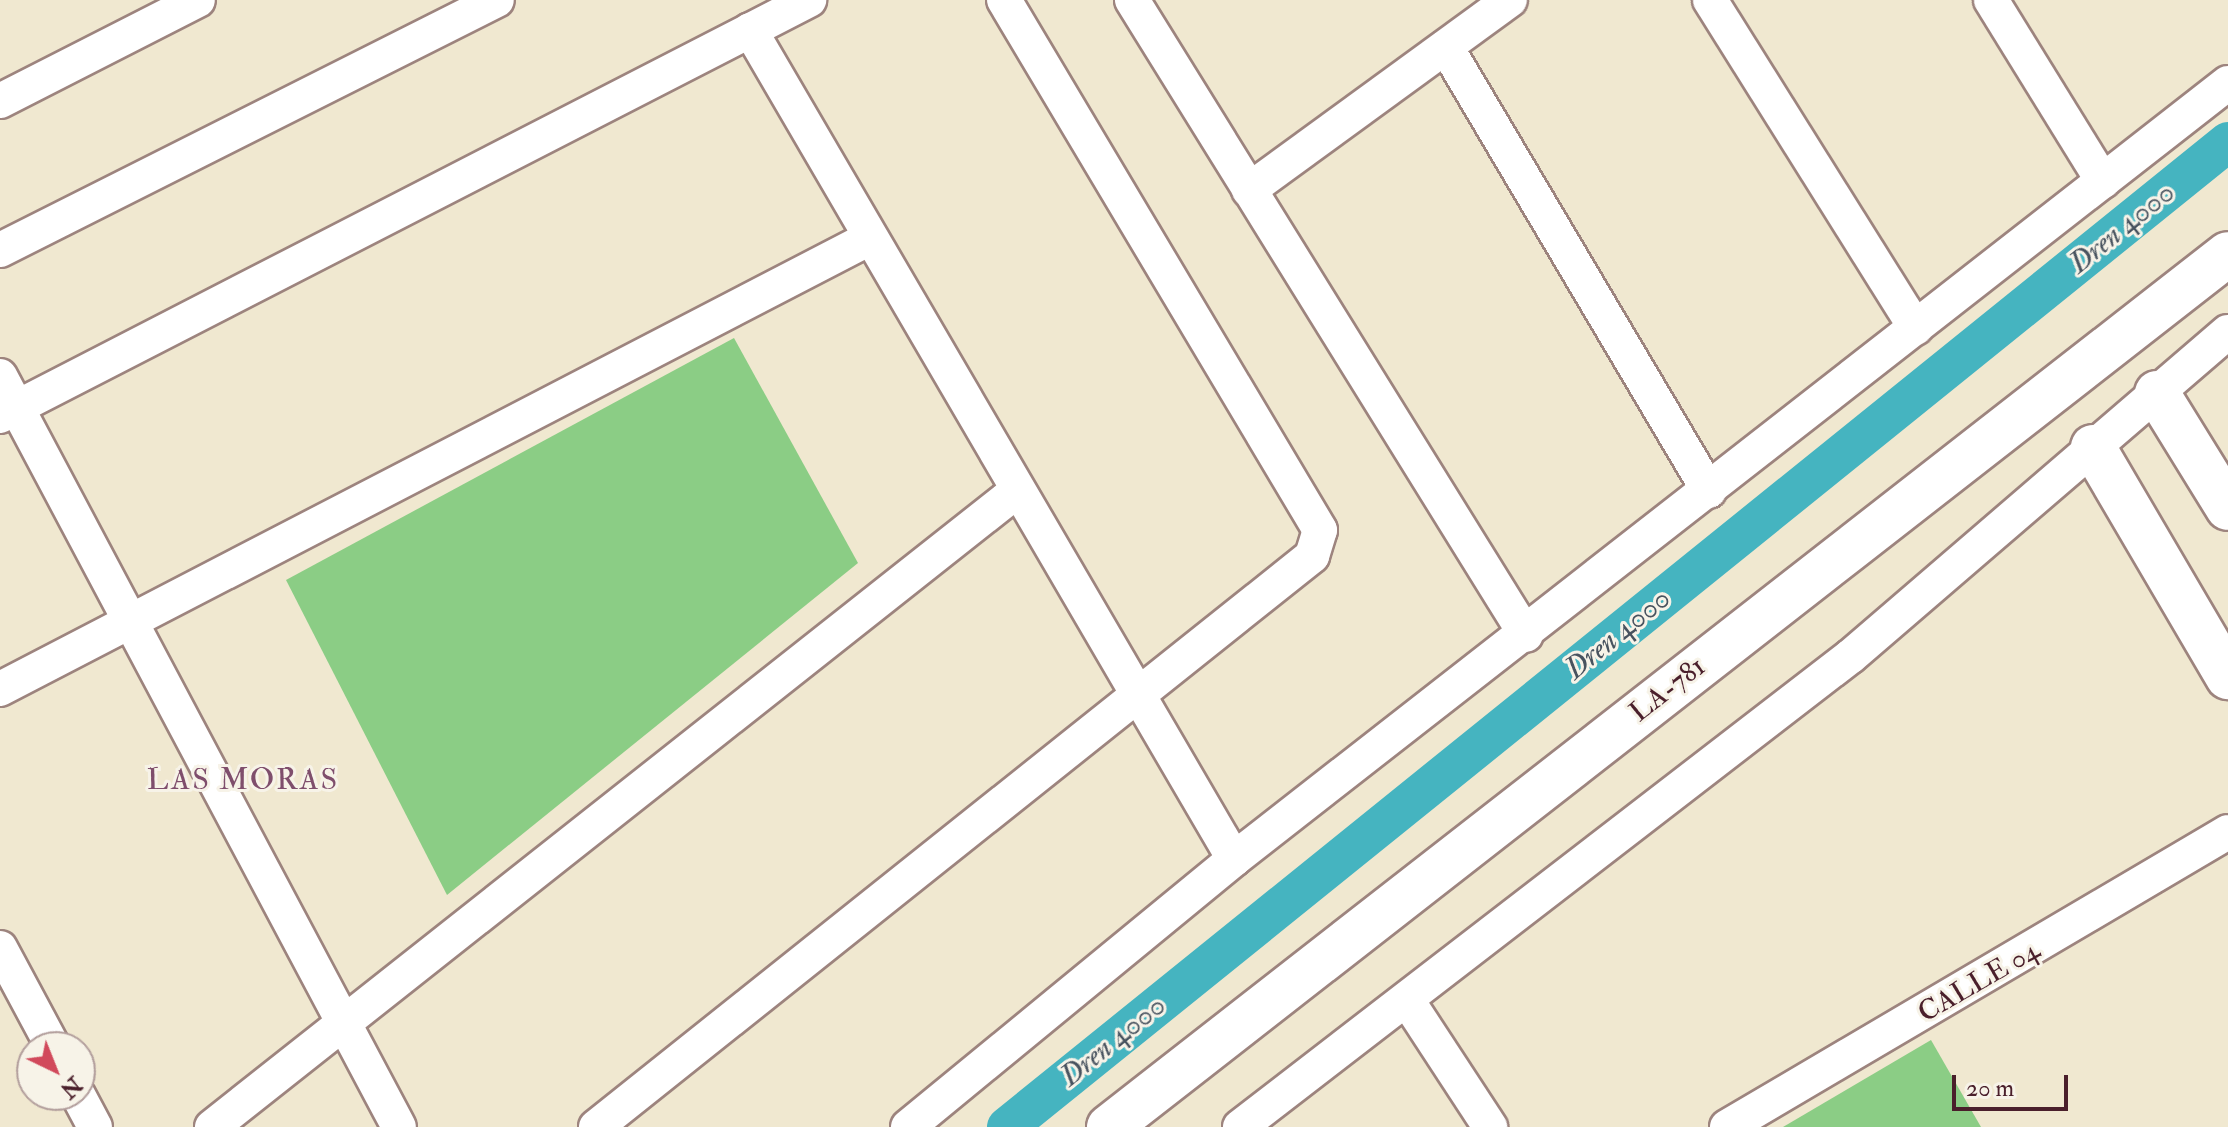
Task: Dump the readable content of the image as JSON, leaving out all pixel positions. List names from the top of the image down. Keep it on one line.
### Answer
{"streets":{"street":["LA-781","CALLE 04"]},"districts":["LAS MORAS"],"water":["Dren 4000"],"scale_bar":"20 m","north":"bottom right"}
